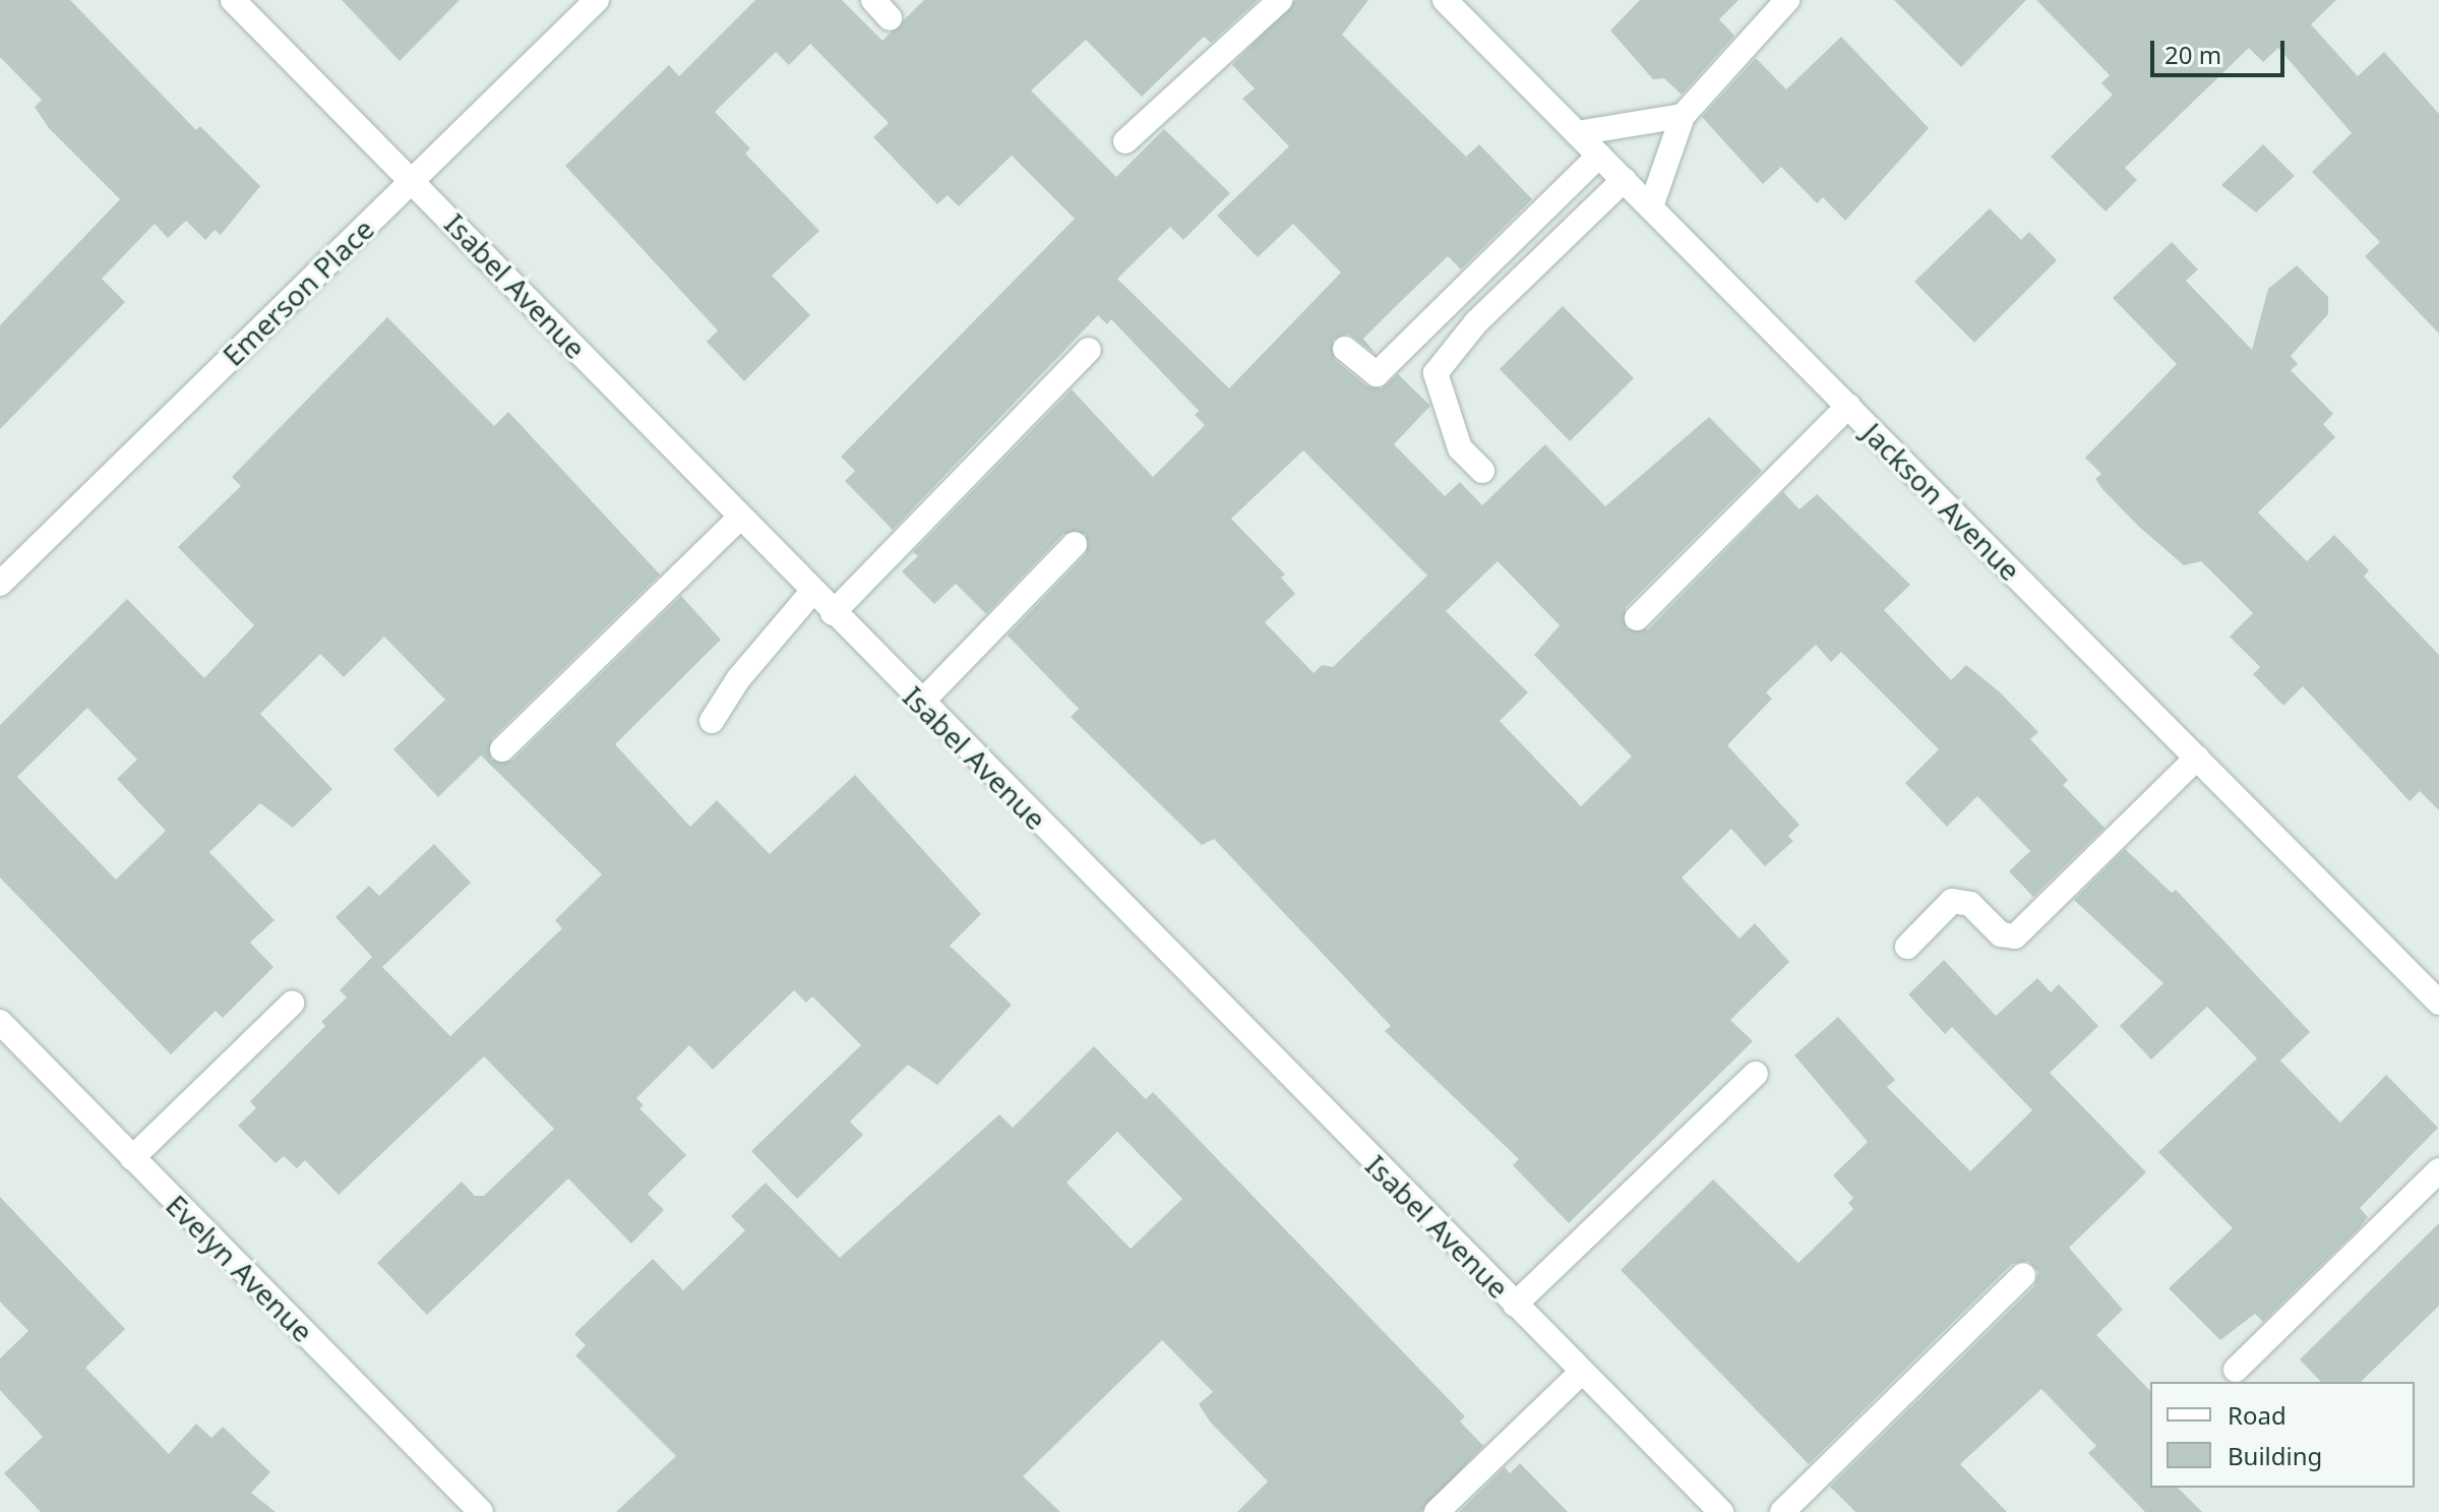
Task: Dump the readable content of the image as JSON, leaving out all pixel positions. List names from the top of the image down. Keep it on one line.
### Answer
{"streets":{"street":["Isabel Avenue","Emerson Place","Jackson Avenue","Evelyn Avenue"]},"crossings":[["Isabel Avenue","Emerson Place"]],"legend":["Road","Building"],"scale_bar":"20 m"}
